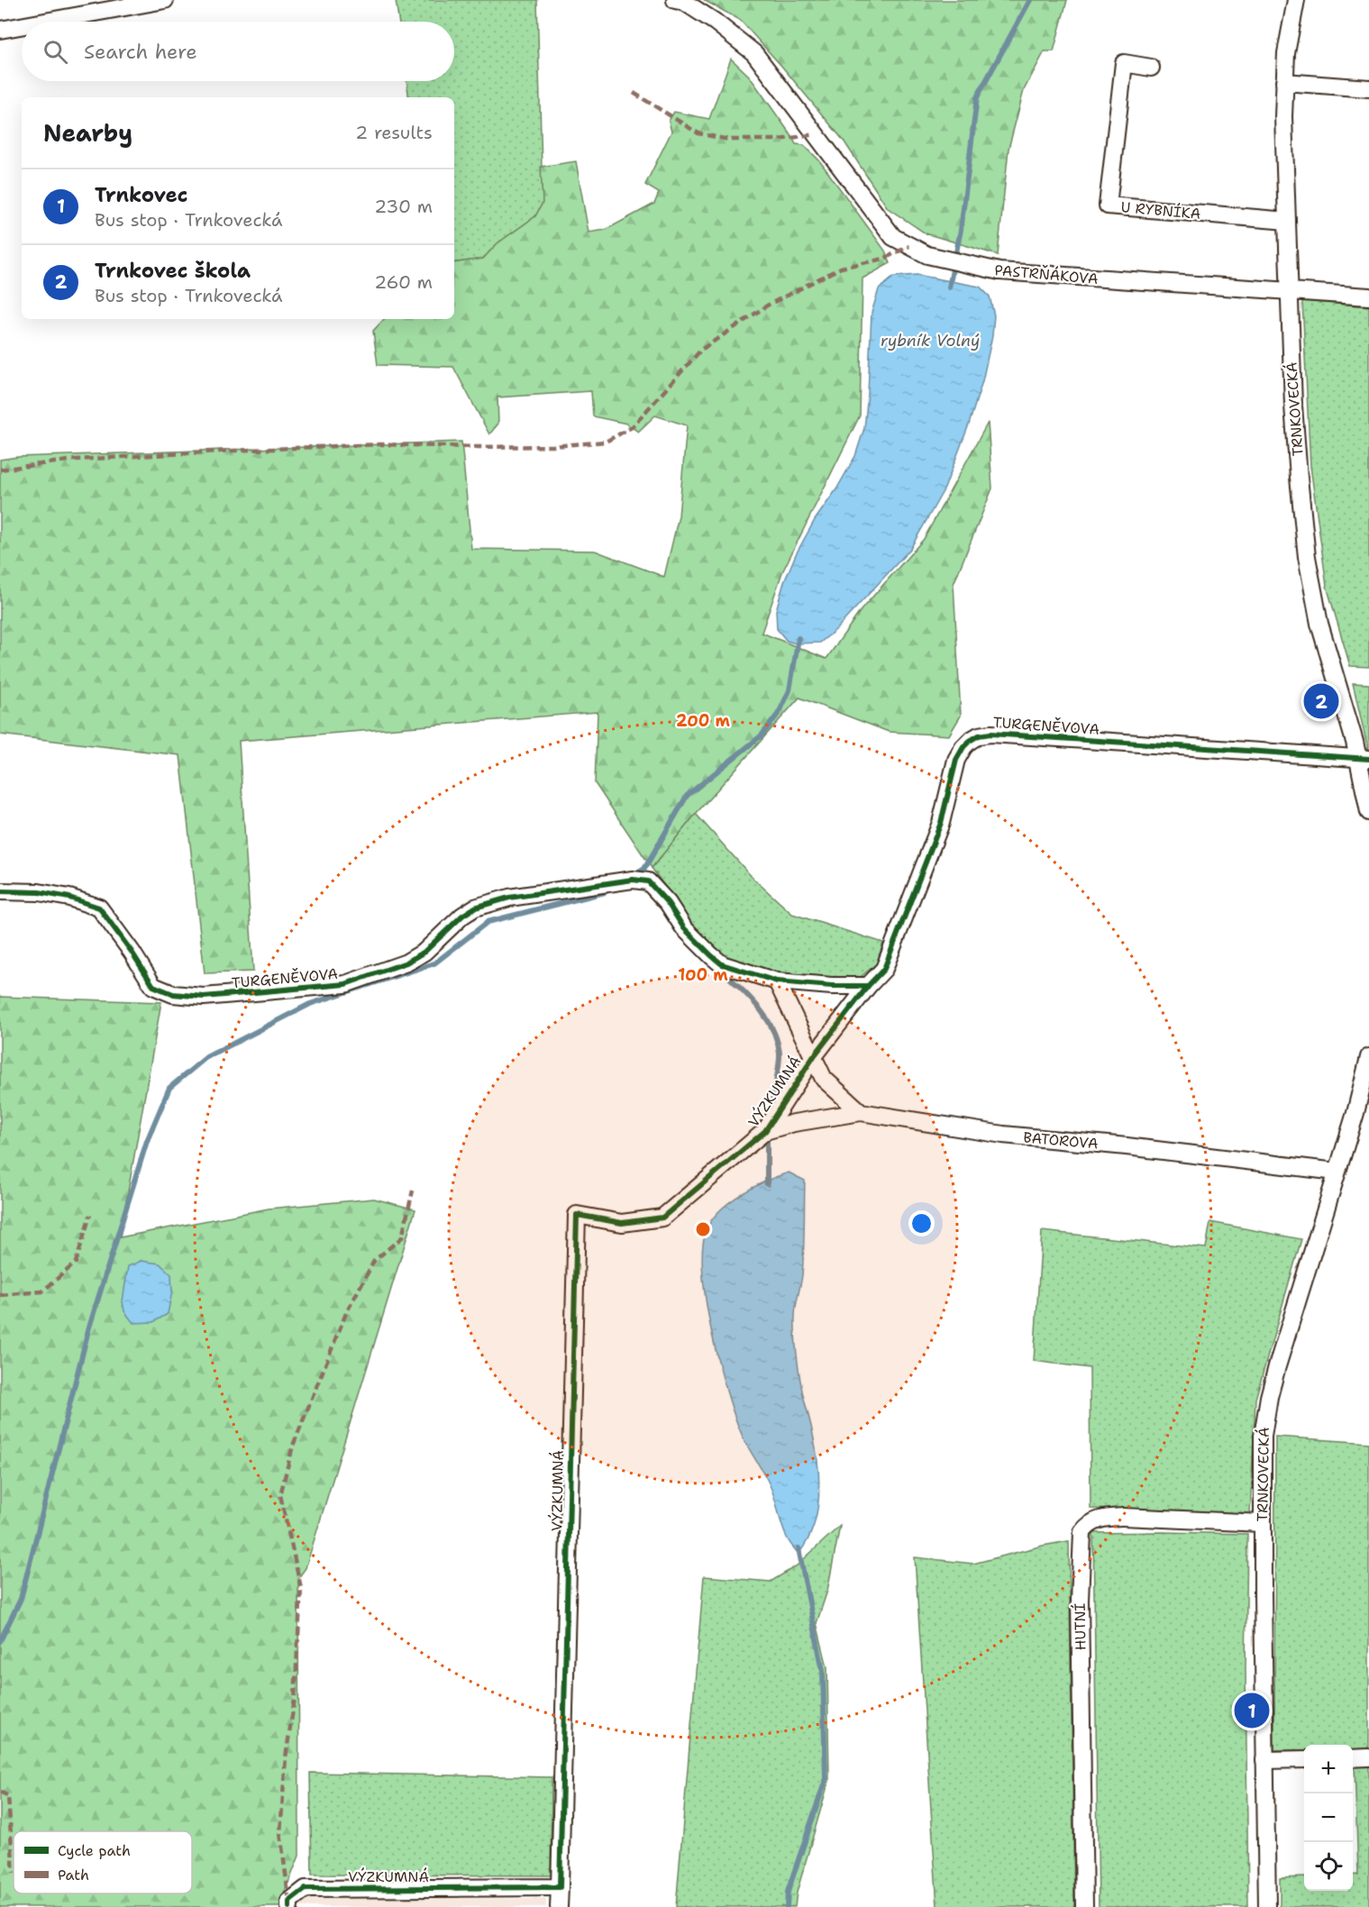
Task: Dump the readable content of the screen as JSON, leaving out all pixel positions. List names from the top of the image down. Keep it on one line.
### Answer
{"streets":{"street":["U RYBNÍKA","PASTRŇÁKOVA","TRNKOVECKÁ","TURGENĚVOVA","VÝZKUMNÁ","BATOROVA","HUTNÍ"]},"crossings":[["U RYBNÍKA","TRNKOVECKÁ"],["PASTRŇÁKOVA","TRNKOVECKÁ"],["TRNKOVECKÁ","TURGENĚVOVA"],["TRNKOVECKÁ","BATOROVA"],["TRNKOVECKÁ","HUTNÍ"],["TURGENĚVOVA","VÝZKUMNÁ"],["VÝZKUMNÁ","BATOROVA"]],"water":["rybník Volný"],"legend":["Cycle path","Path"],"page":{"search":"Search here","heading":["Nearby","2 results"],"list":[{"mark":"1","name":"Trnkovec","note":"Bus stop · Trnkovecká","value":"230 m"},{"mark":"2","name":"Trnkovec škola","note":"Bus stop · Trnkovecká","value":"260 m"}],"pins":["2","1"],"map_buttons":["+","−"]},"rings":["200 m","100 m"]}
